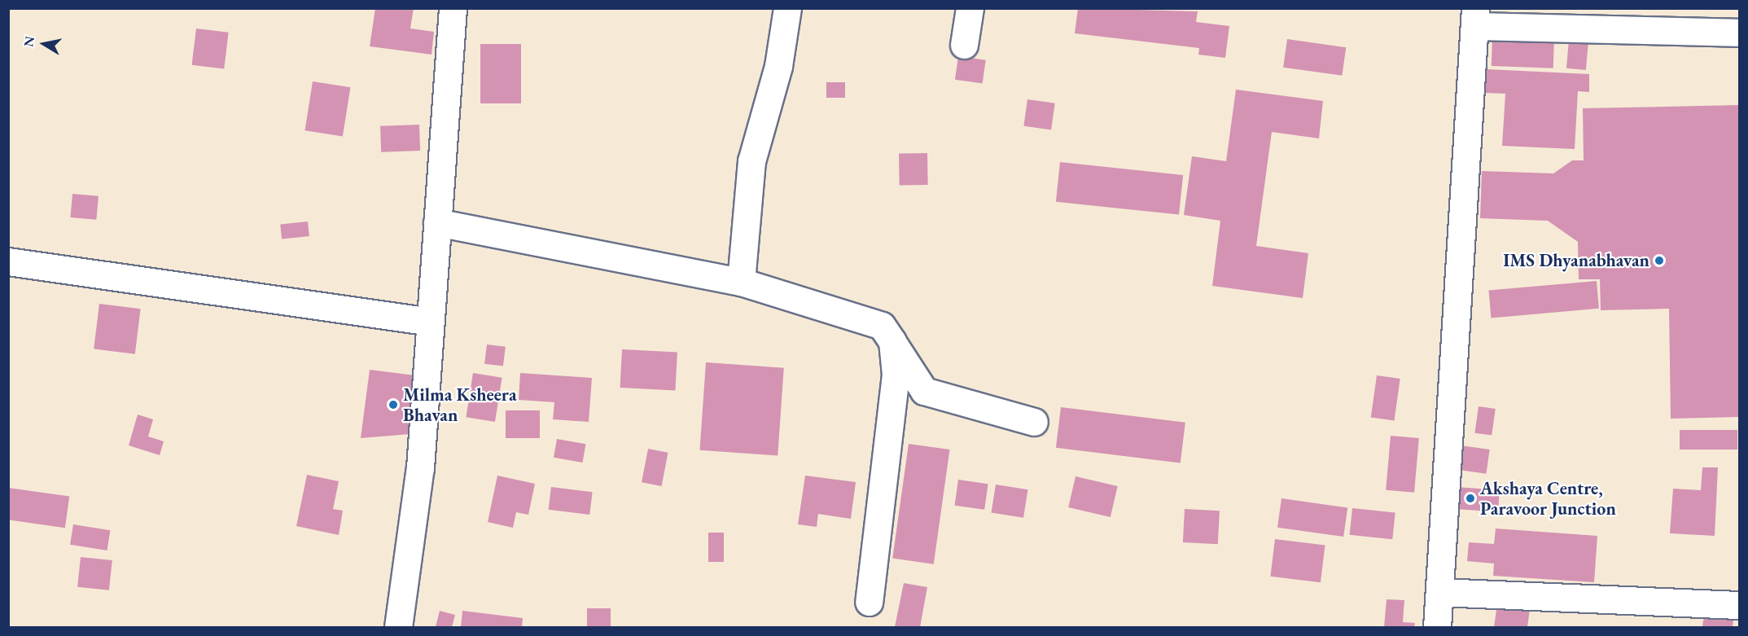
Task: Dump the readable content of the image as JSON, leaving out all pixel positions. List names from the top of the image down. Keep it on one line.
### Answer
{"places":["IMS Dhyanabhavan","Milma Ksheera Bhavan","Akshaya Centre, Paravoor Junction"],"north":"left"}
